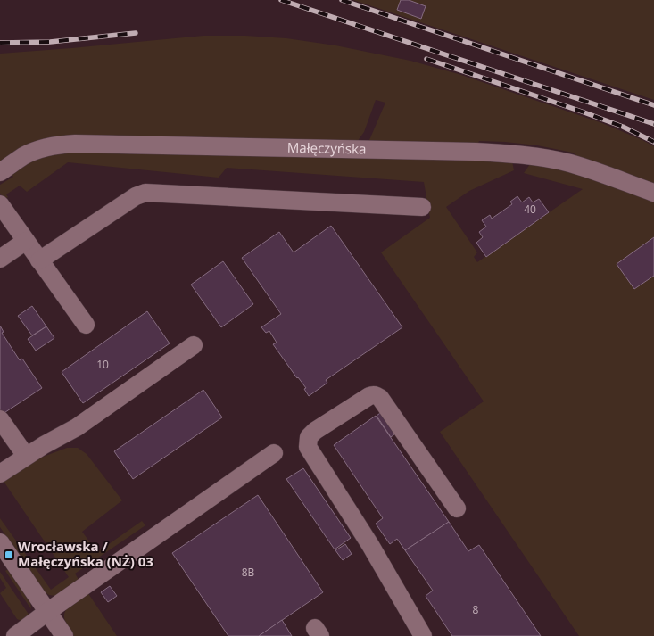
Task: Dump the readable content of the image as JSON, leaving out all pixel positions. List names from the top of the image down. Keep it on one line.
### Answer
{"streets":{"street":["Małęczyńska"]},"places":{"transit":["Wrocławska / Małęczyńska (NŻ) 03"]},"house_numbers":["40","10","8B","8"]}
